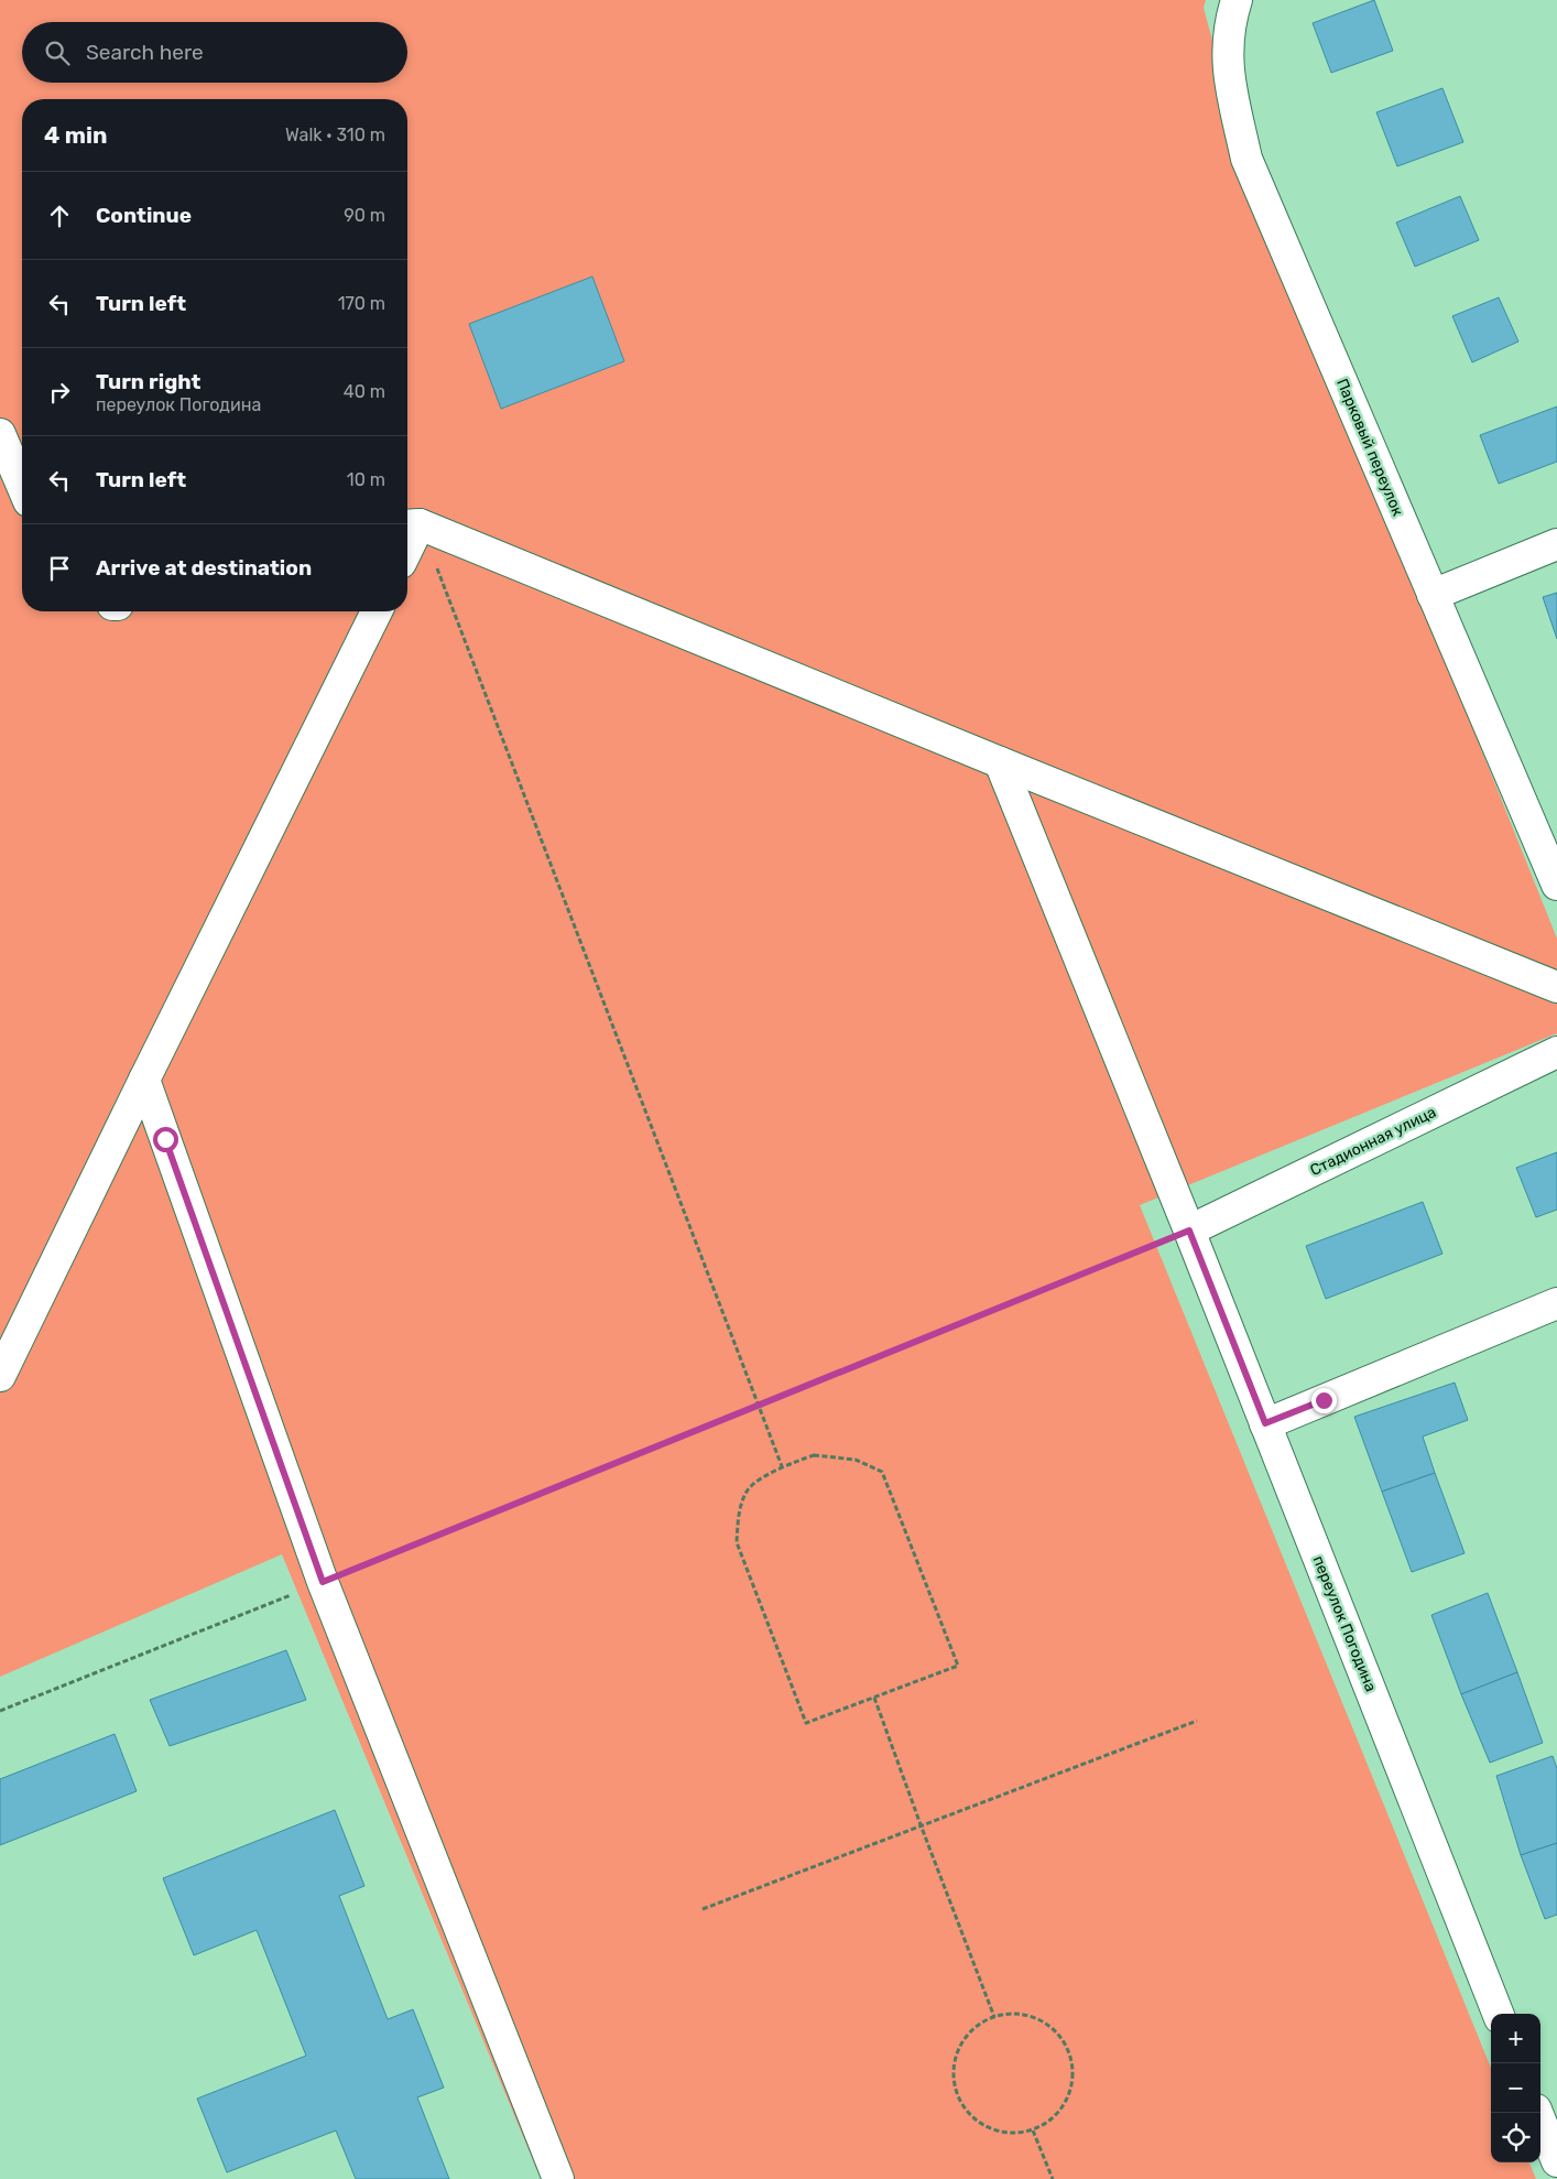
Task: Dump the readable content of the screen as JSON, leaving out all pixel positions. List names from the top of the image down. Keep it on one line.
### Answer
{"streets":{"street":["Парковый переулок","Стадионная улица","переулок Погодина"]},"crossings":[["Стадионная улица","переулок Погодина"]],"page":{"search":"Search here","heading":["4 min","Walk · 310 m"],"list":[["Continue","90 m"],["Turn left","170 m"],["Turn right","переулок Погодина","40 m"],["Turn left","10 m"],"Arrive at destination"],"map_buttons":["+","−"]}}
